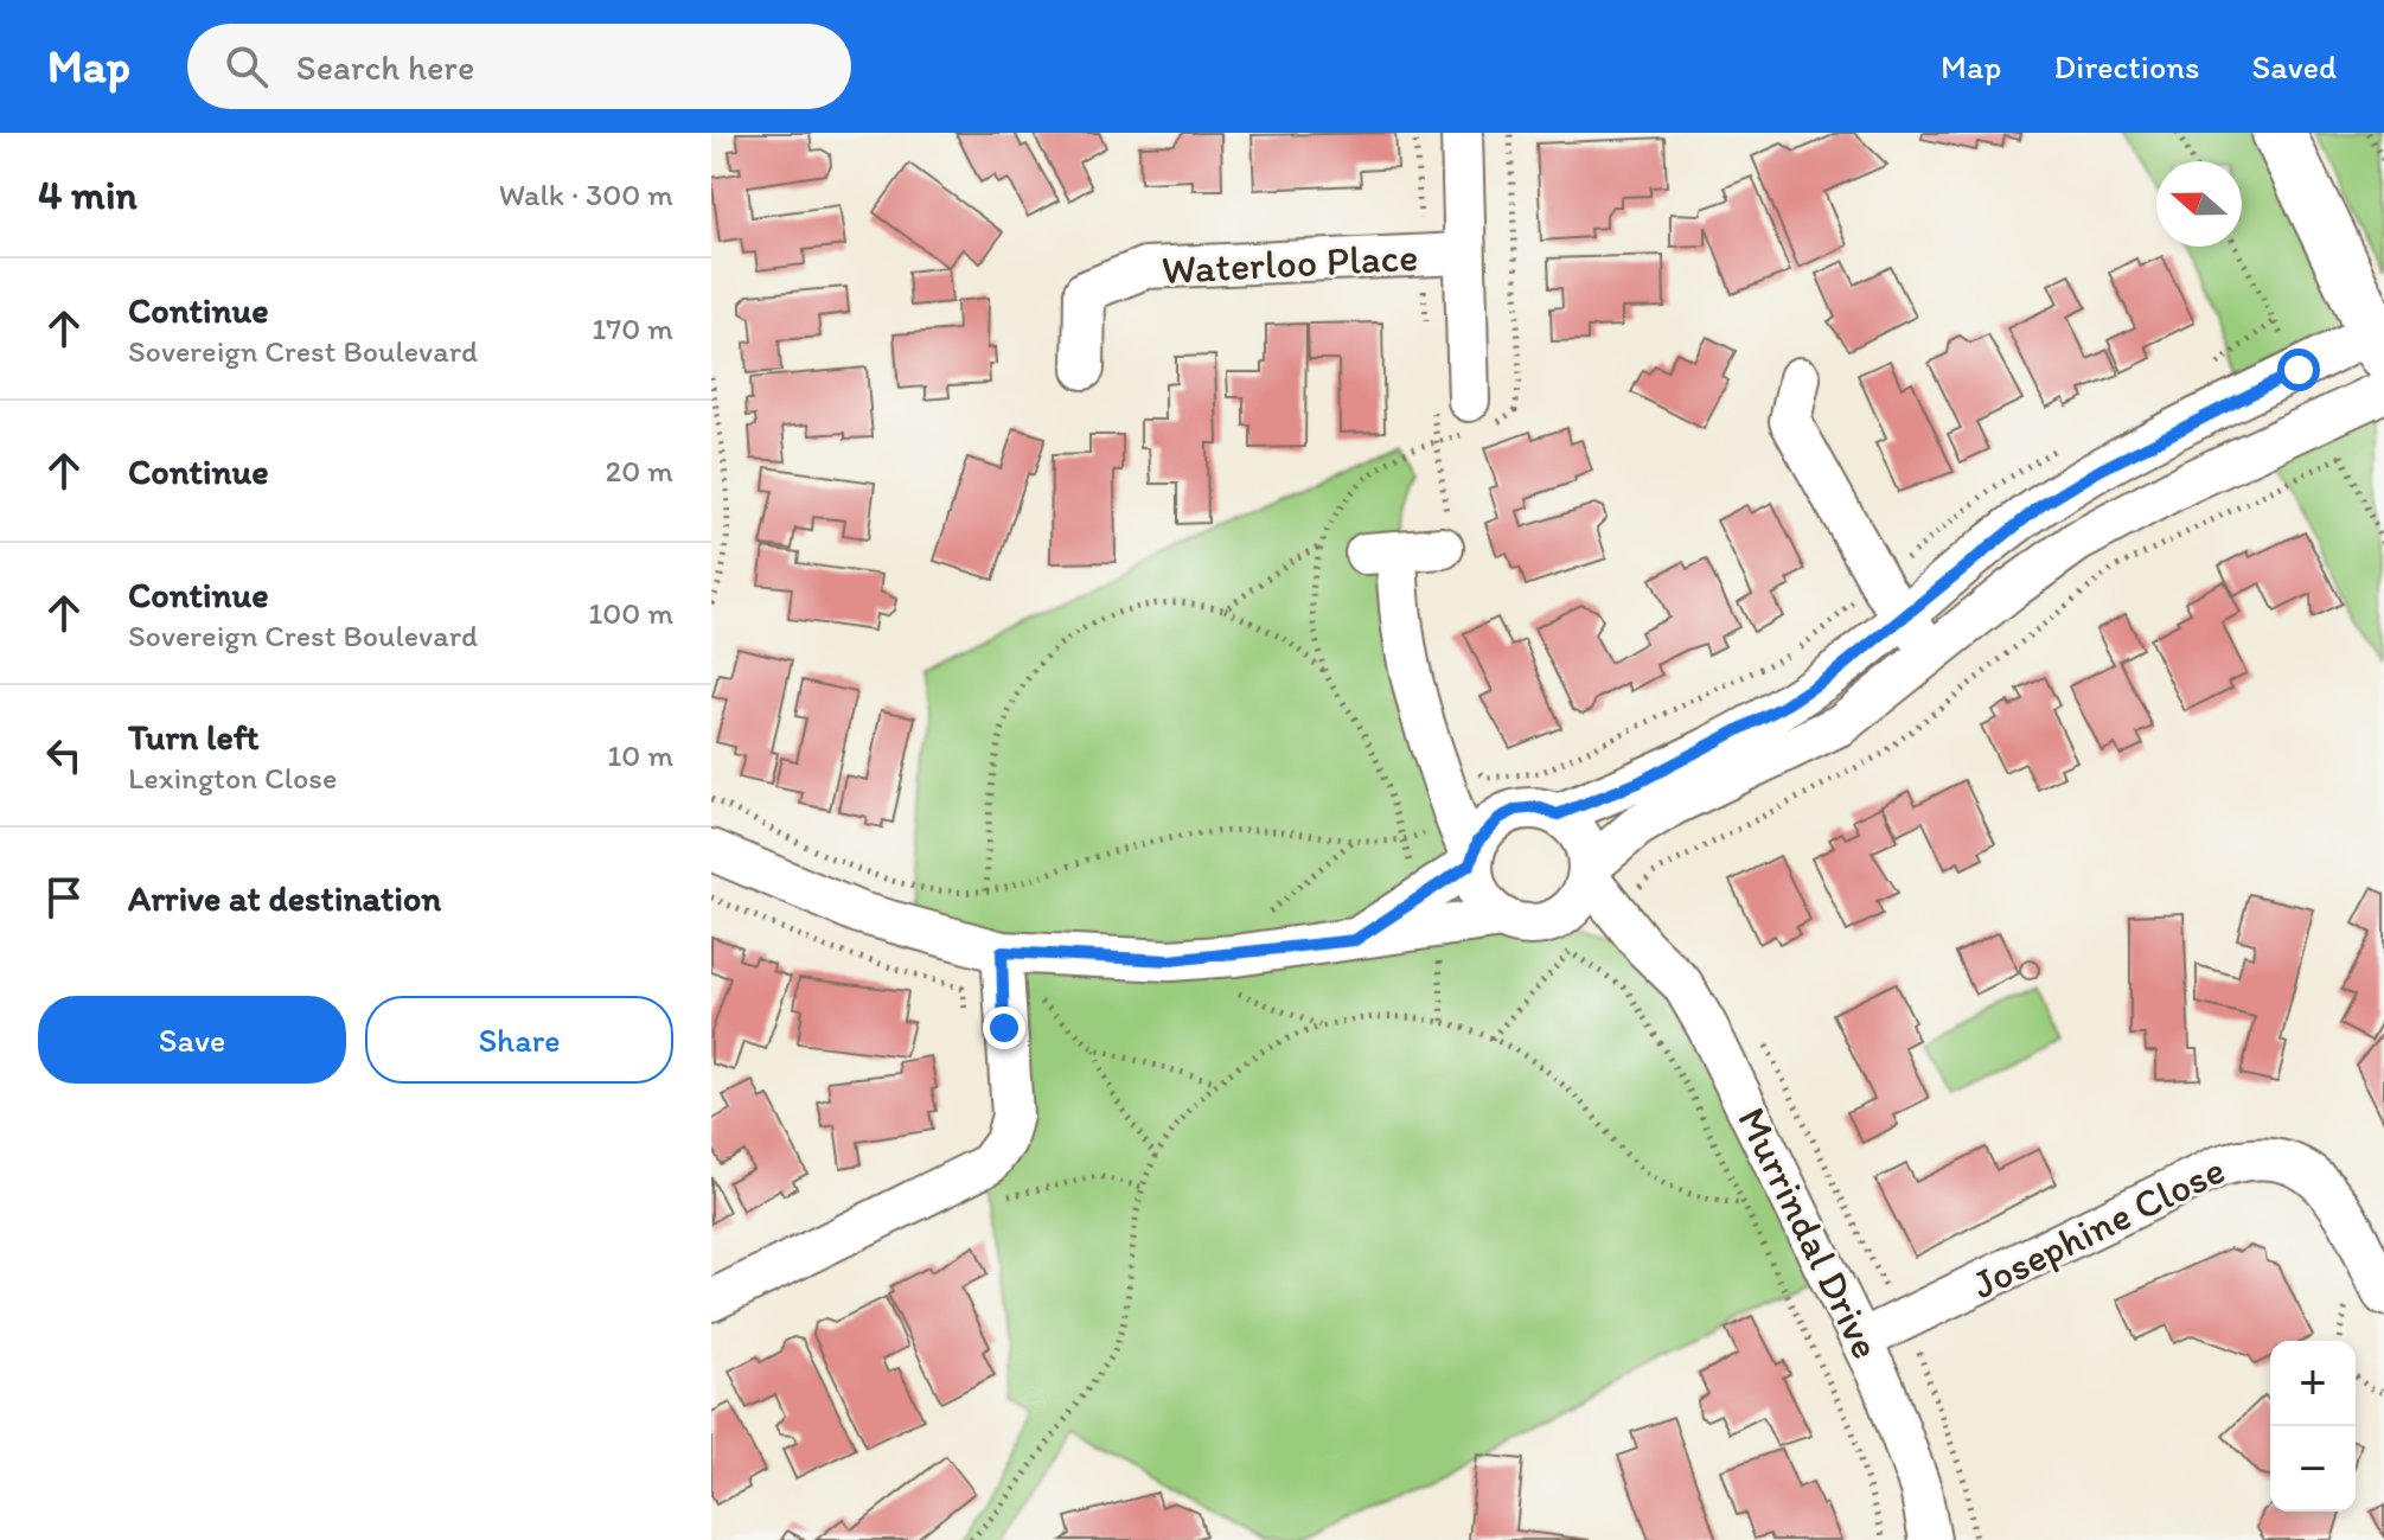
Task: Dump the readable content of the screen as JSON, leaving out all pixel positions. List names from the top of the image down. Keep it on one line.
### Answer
{"streets":{"street":["Waterloo Place","Josephine Close","Murrindal Drive"]},"crossings":[["Josephine Close","Murrindal Drive"]],"north":"left","page":{"header":"Map","search":"Search here","nav":["Map","Directions","Saved"],"heading":["4 min","Walk · 300 m"],"list":[["Continue","Sovereign Crest Boulevard","170 m"],["Continue","20 m"],["Continue","Sovereign Crest Boulevard","100 m"],["Turn left","Lexington Close","10 m"],"Arrive at destination"],"buttons":["Save","Share"],"map_buttons":["+","−"]}}
